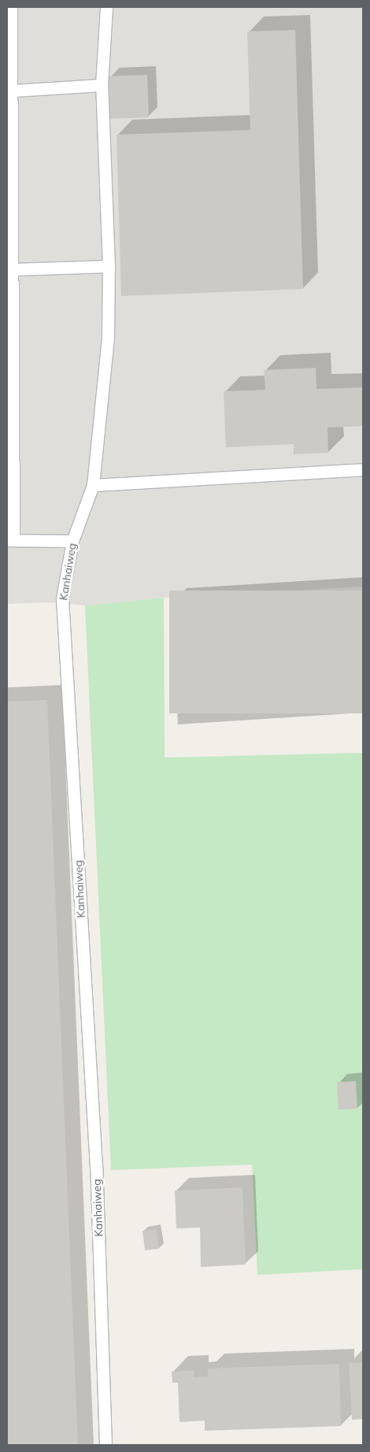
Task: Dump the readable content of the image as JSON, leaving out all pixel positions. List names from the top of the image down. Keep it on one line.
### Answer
{"streets":{"lane":["Kanhaiweg"]}}
